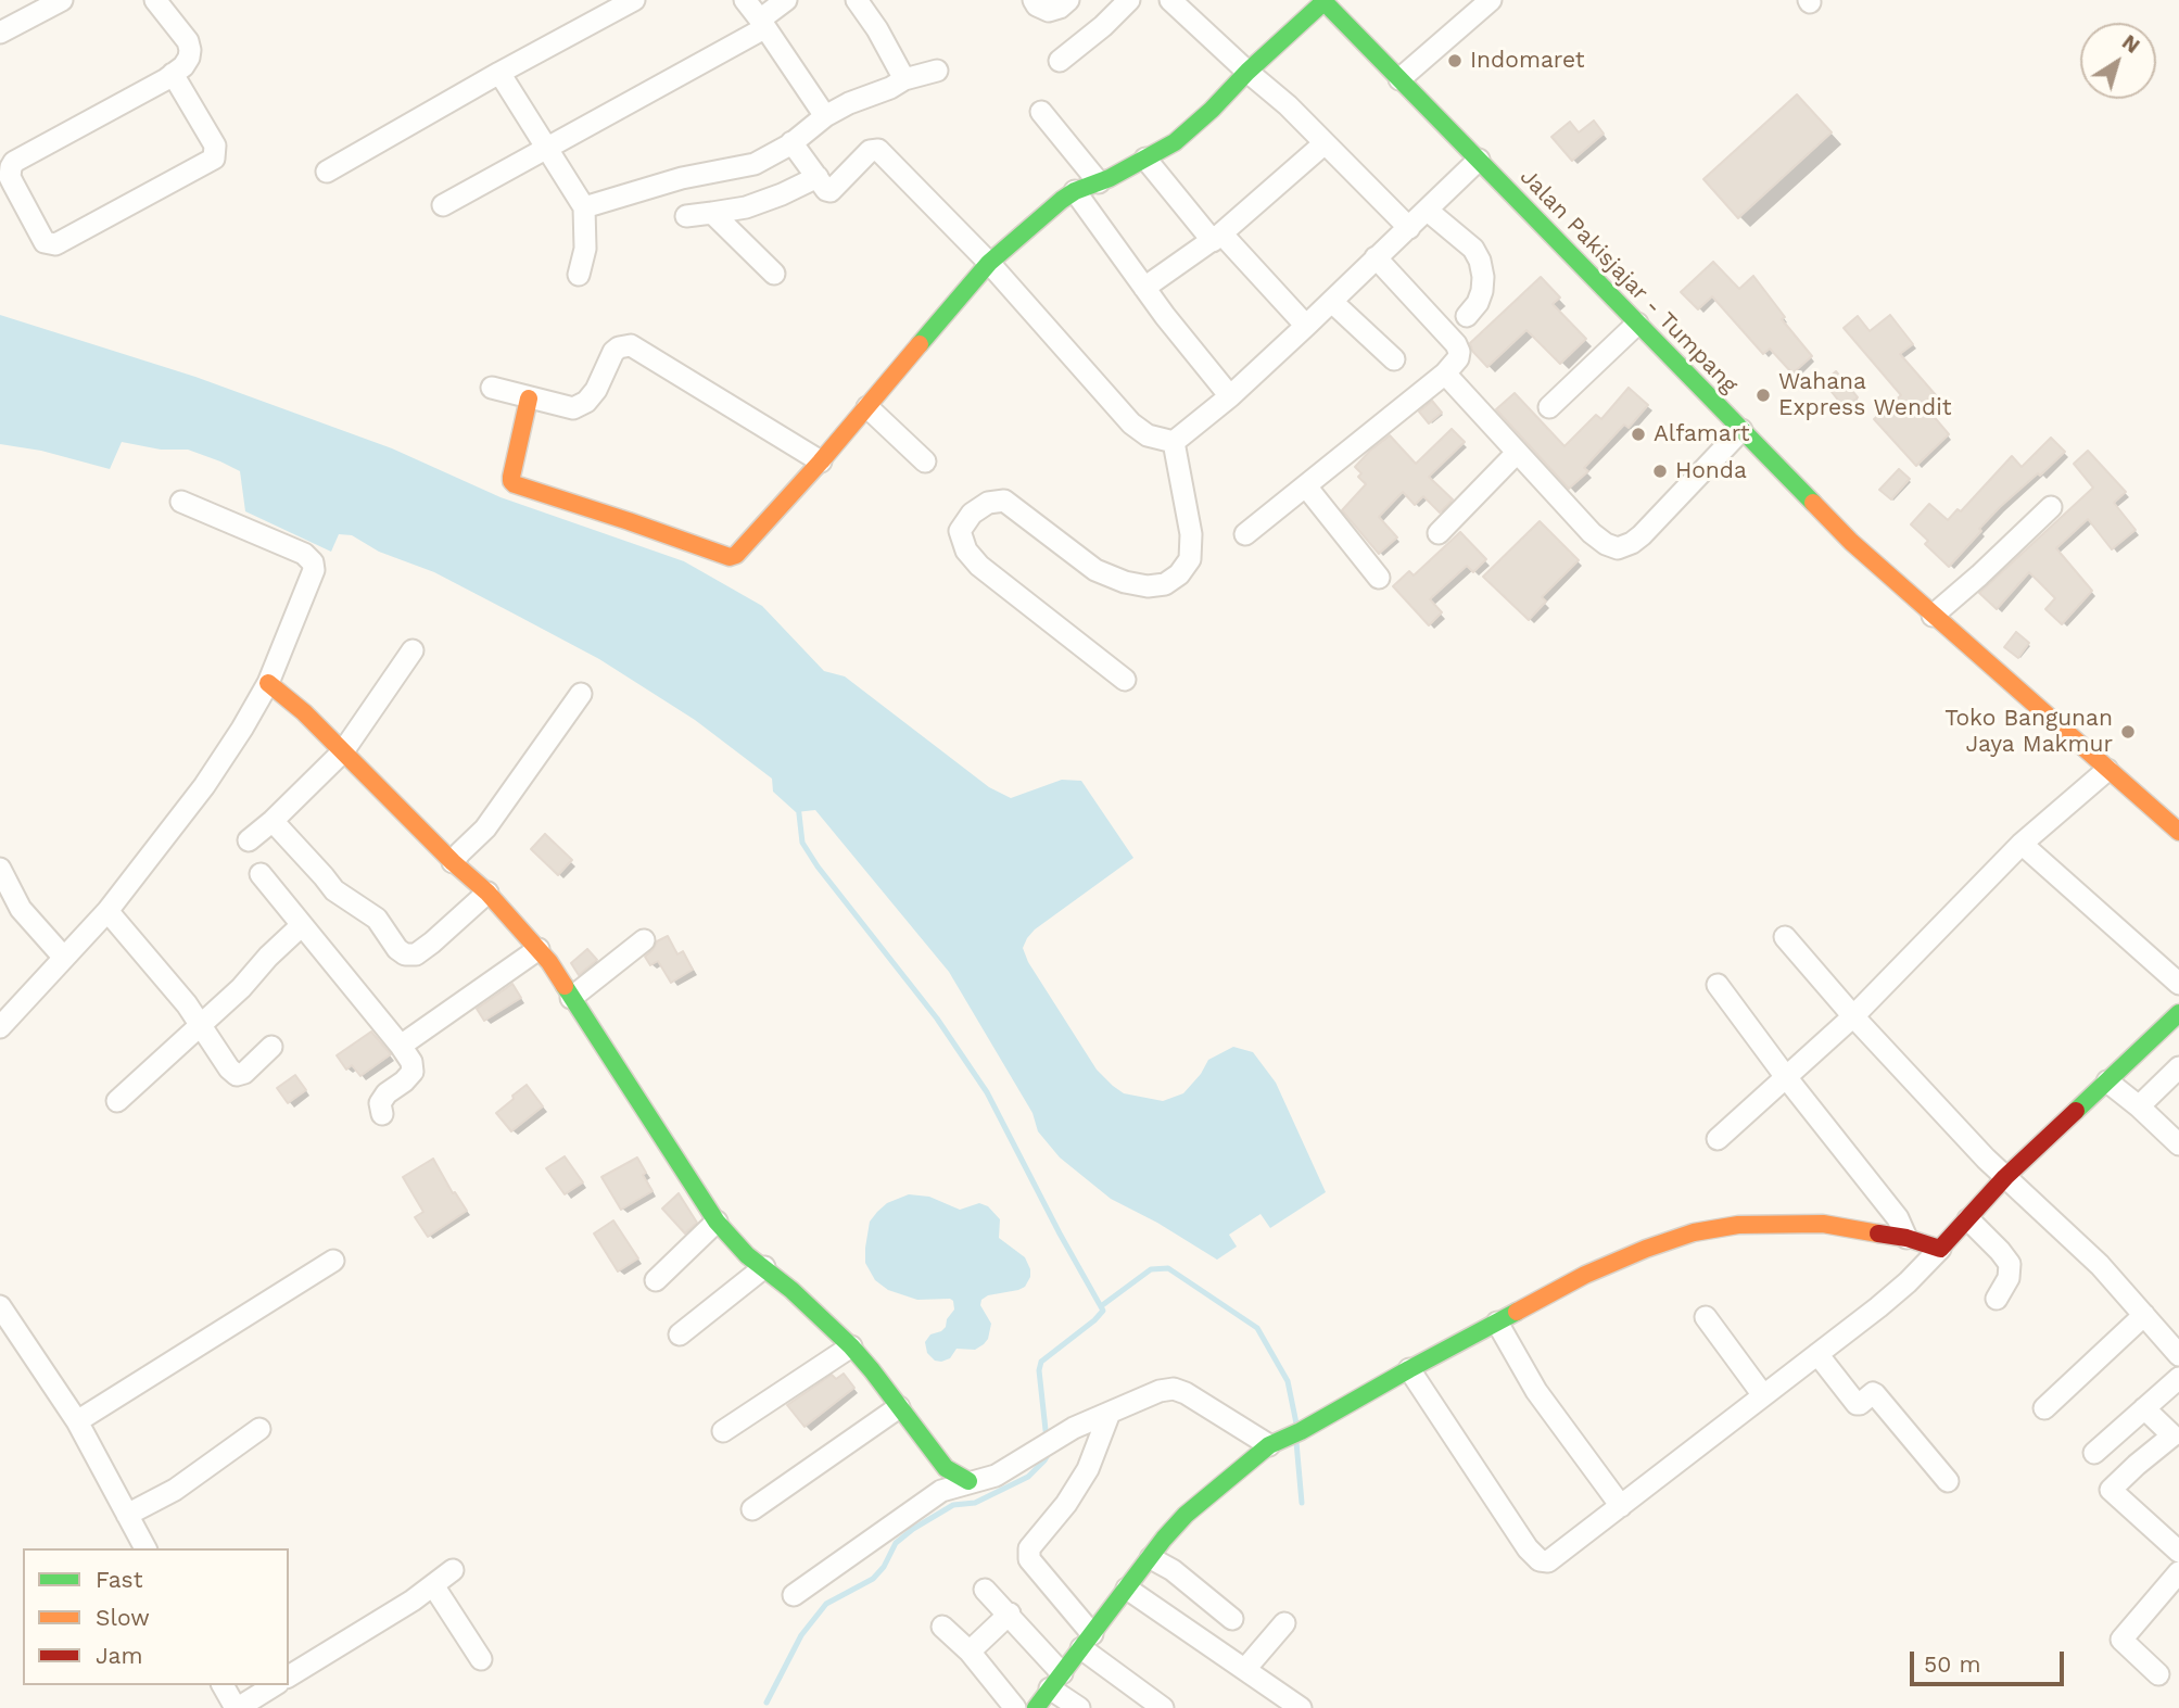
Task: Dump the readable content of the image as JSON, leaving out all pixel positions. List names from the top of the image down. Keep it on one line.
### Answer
{"streets":{"street":["Jalan Pakisjajar - Tumpang"]},"places":["Indomaret","Wahana Express Wendit","Alfamart","Honda","Toko Bangunan Jaya Makmur"],"legend":["Fast","Slow","Jam"],"scale_bar":"50 m","north":"top right"}
